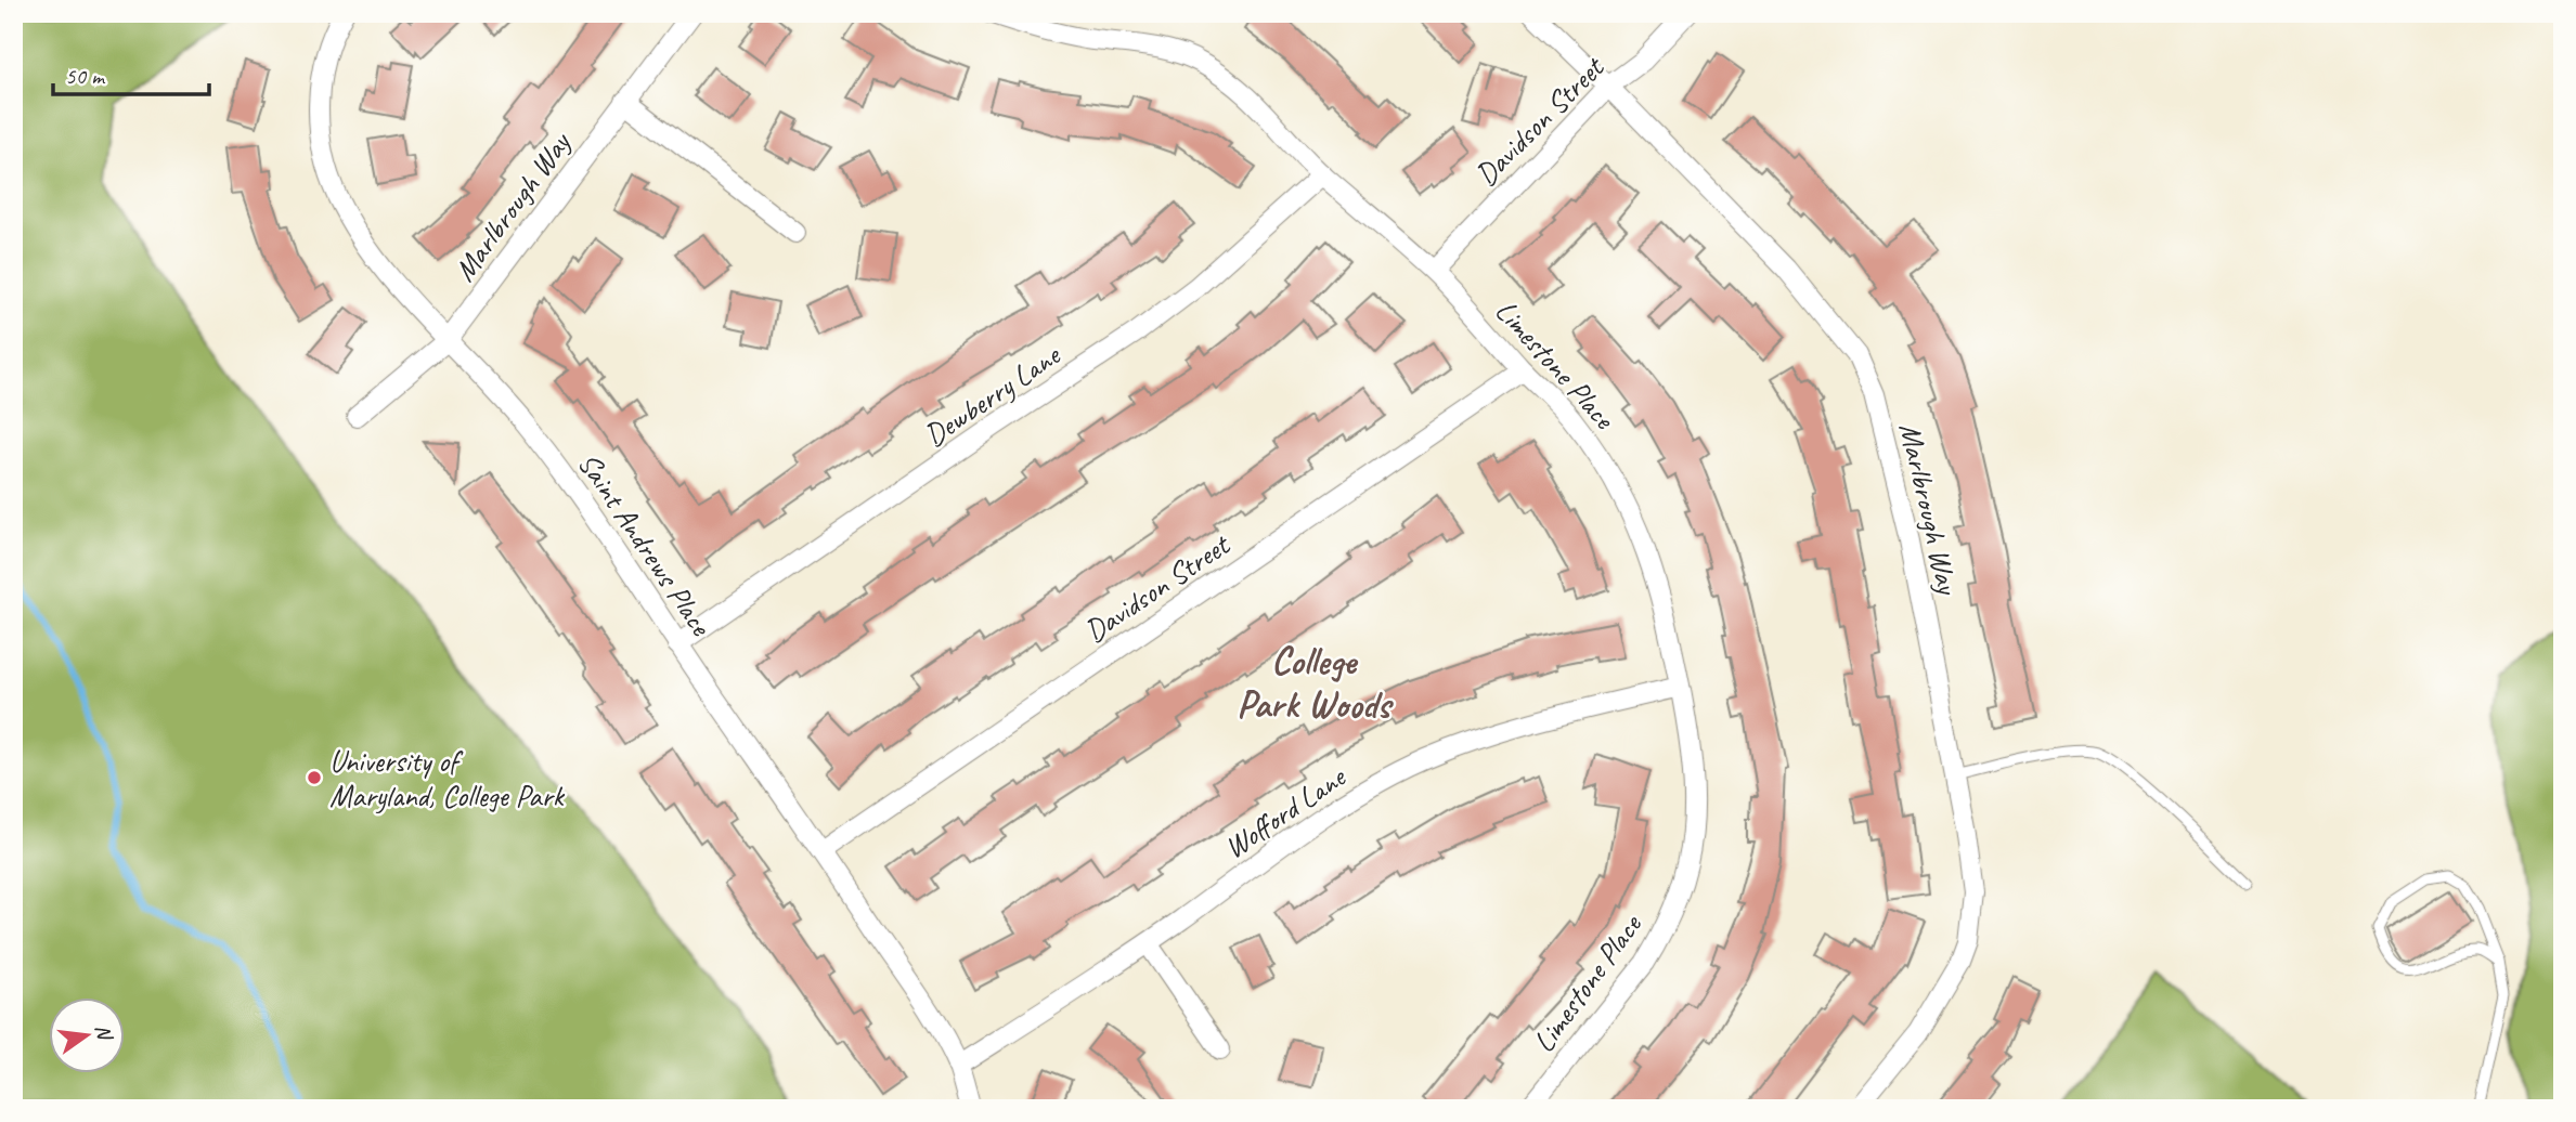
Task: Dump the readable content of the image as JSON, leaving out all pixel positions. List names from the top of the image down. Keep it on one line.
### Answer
{"streets":{"street":["Davidson Street","Marlbrough Way","Limestone Place","Dewberry Lane","Saint Andrews Place","Wofford Lane"]},"crossings":[["Davidson Street","Marlbrough Way"],["Davidson Street","Limestone Place"],["Davidson Street","Saint Andrews Place"],["Marlbrough Way","Saint Andrews Place"],["Limestone Place","Dewberry Lane"],["Limestone Place","Wofford Lane"],["Dewberry Lane","Saint Andrews Place"],["Saint Andrews Place","Wofford Lane"]],"districts":["College Park Woods"],"places":["University of Maryland, College Park"],"scale_bar":"50 m","north":"right"}
